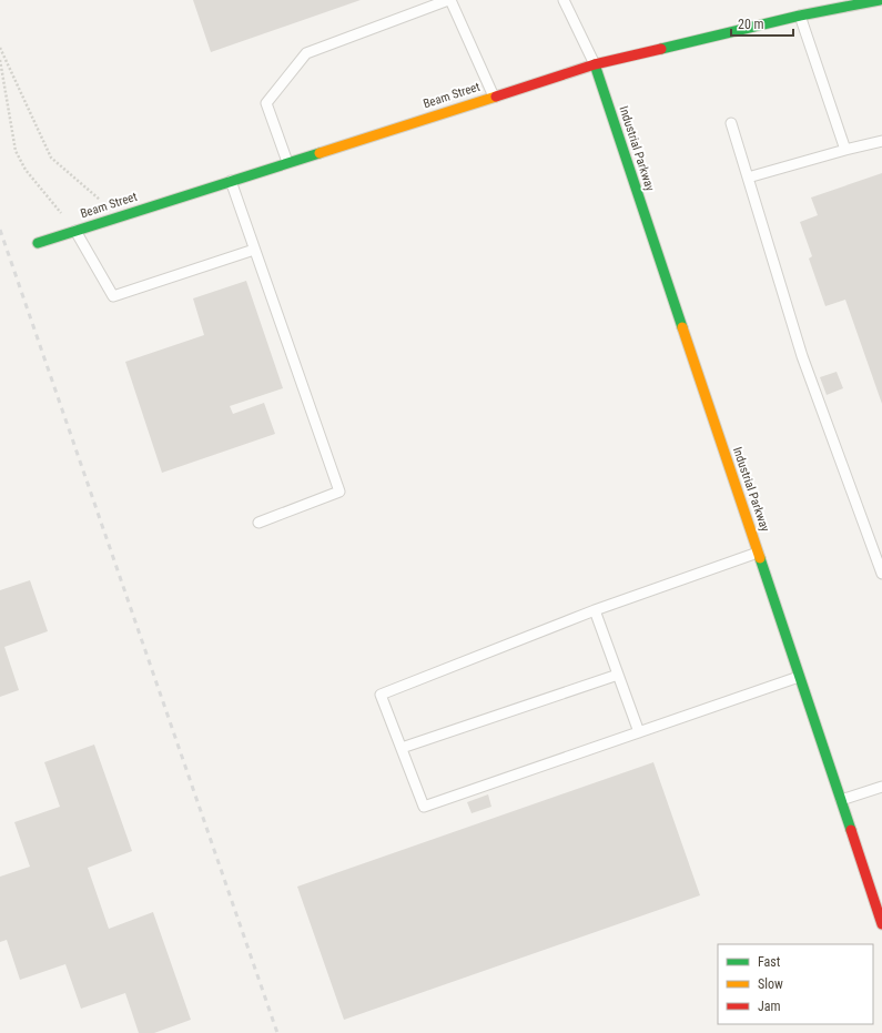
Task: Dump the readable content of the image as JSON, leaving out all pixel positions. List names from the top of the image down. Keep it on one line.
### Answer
{"streets":{"street":["Beam Street","Industrial Parkway"]},"crossings":[["Beam Street","Industrial Parkway"]],"legend":["Fast","Slow","Jam"],"scale_bar":"20 m"}
